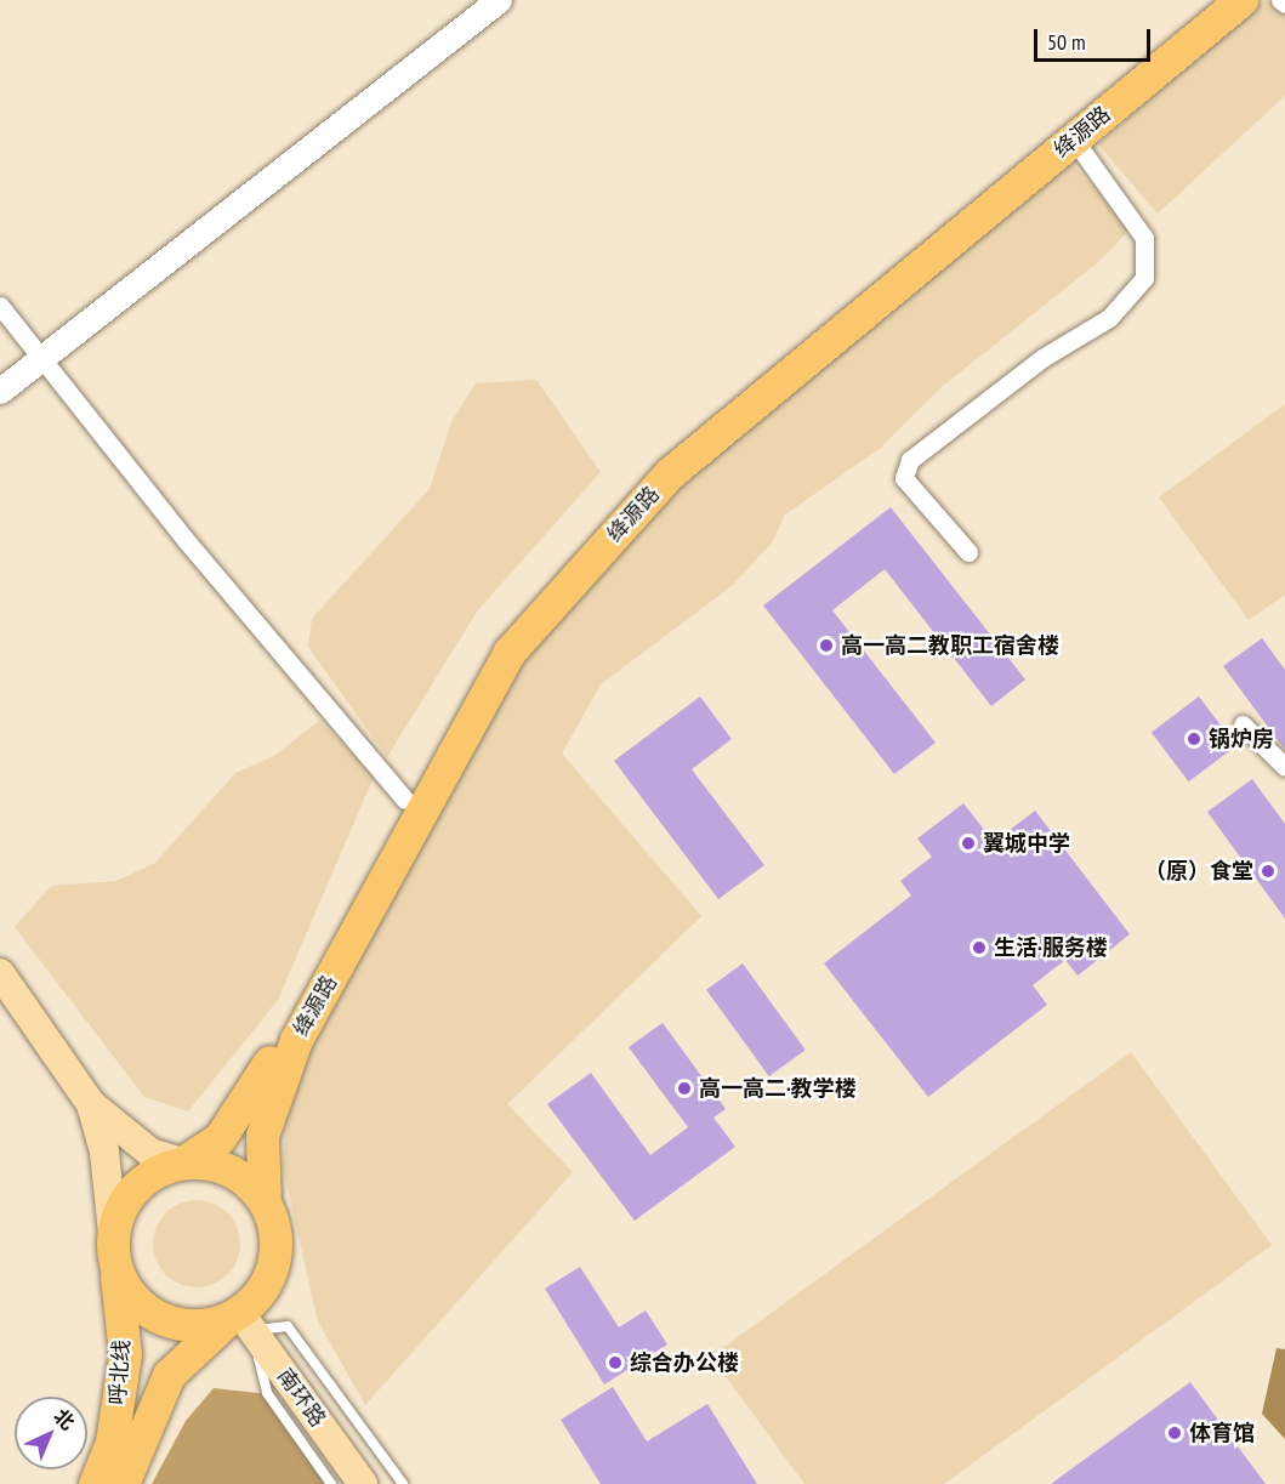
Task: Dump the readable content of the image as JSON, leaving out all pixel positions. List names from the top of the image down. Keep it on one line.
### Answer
{"streets":{"highway":["绛源路","呼北线"],"main road":["南环路"]},"crossings":[["绛源路","呼北线"],["绛源路","南环路"],["呼北线","南环路"]],"places":["高一高二教职工宿舍楼","锅炉房","翼城中学","（原）食堂","生活·服务楼","高一高二·教学楼","综合办公楼","体育馆"],"scale_bar":"50 m","north":"top right"}
